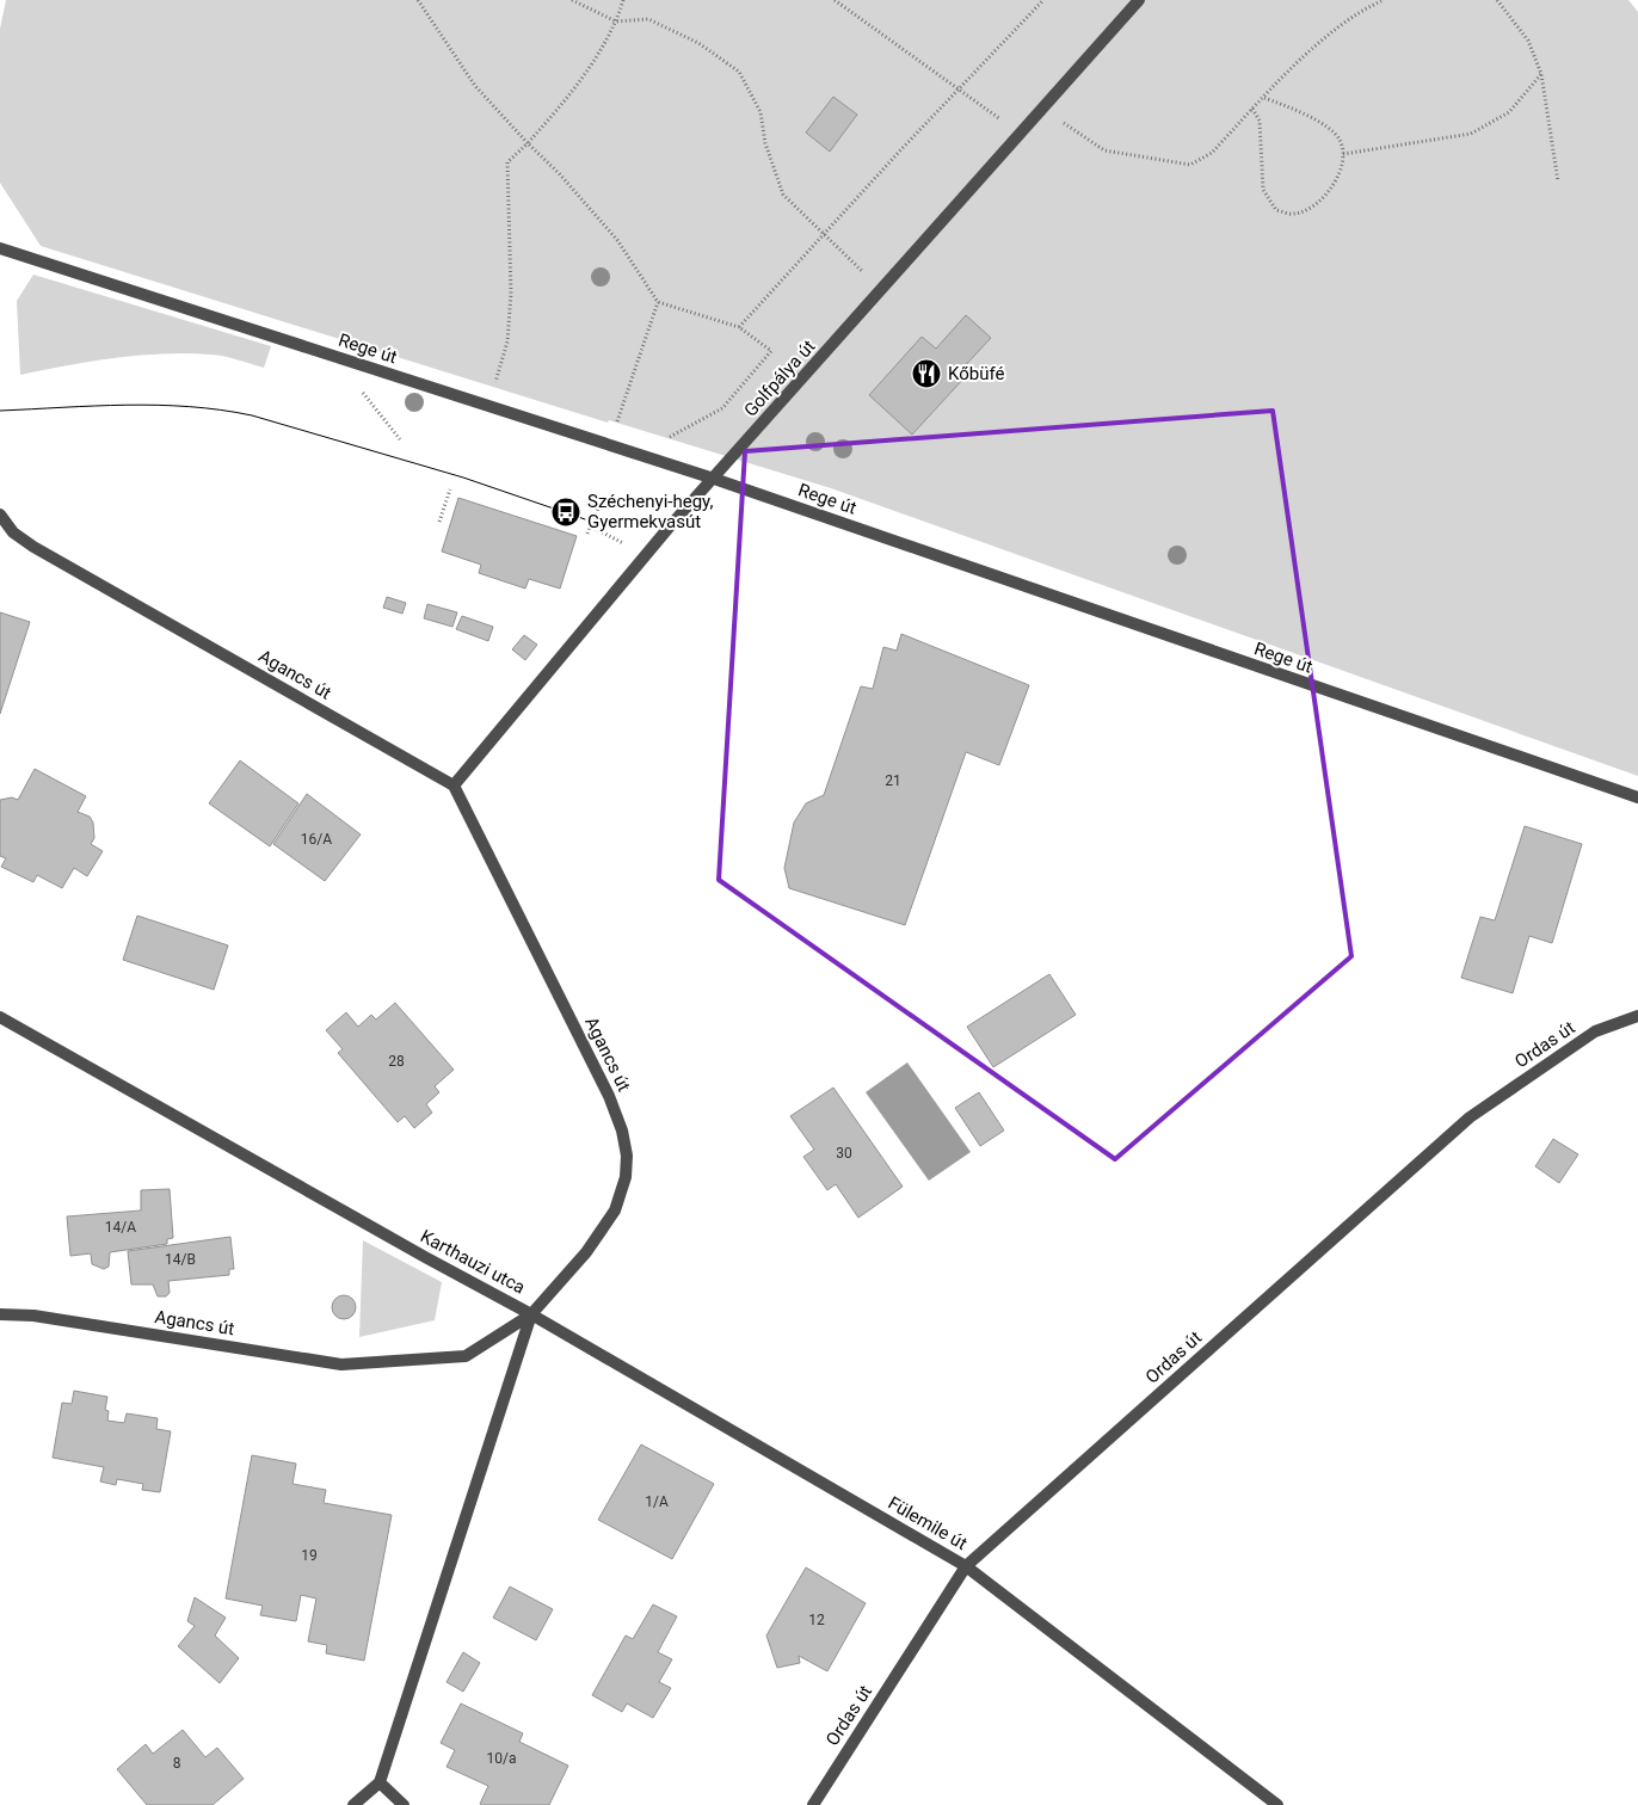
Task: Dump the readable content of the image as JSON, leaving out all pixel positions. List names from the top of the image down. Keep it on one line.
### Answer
{"streets":{"street":["Rege út","Golfpálya út","Agancs út","Ordas út","Karthauzi utca","Fülemile út"]},"crossings":[["Rege út","Golfpálya út"],["Golfpálya út","Agancs út"],["Agancs út","Karthauzi utca"],["Agancs út","Fülemile út"],["Ordas út","Fülemile út"],["Karthauzi utca","Fülemile út"]],"places":{"restaurant":["Kőbüfé"],"bus stop":["Széchenyi-hegy, Gyermekvasút"]},"house_numbers":["21","16/A","28","30","14/A","14/B","1/A","19","12","10/a","8"]}
